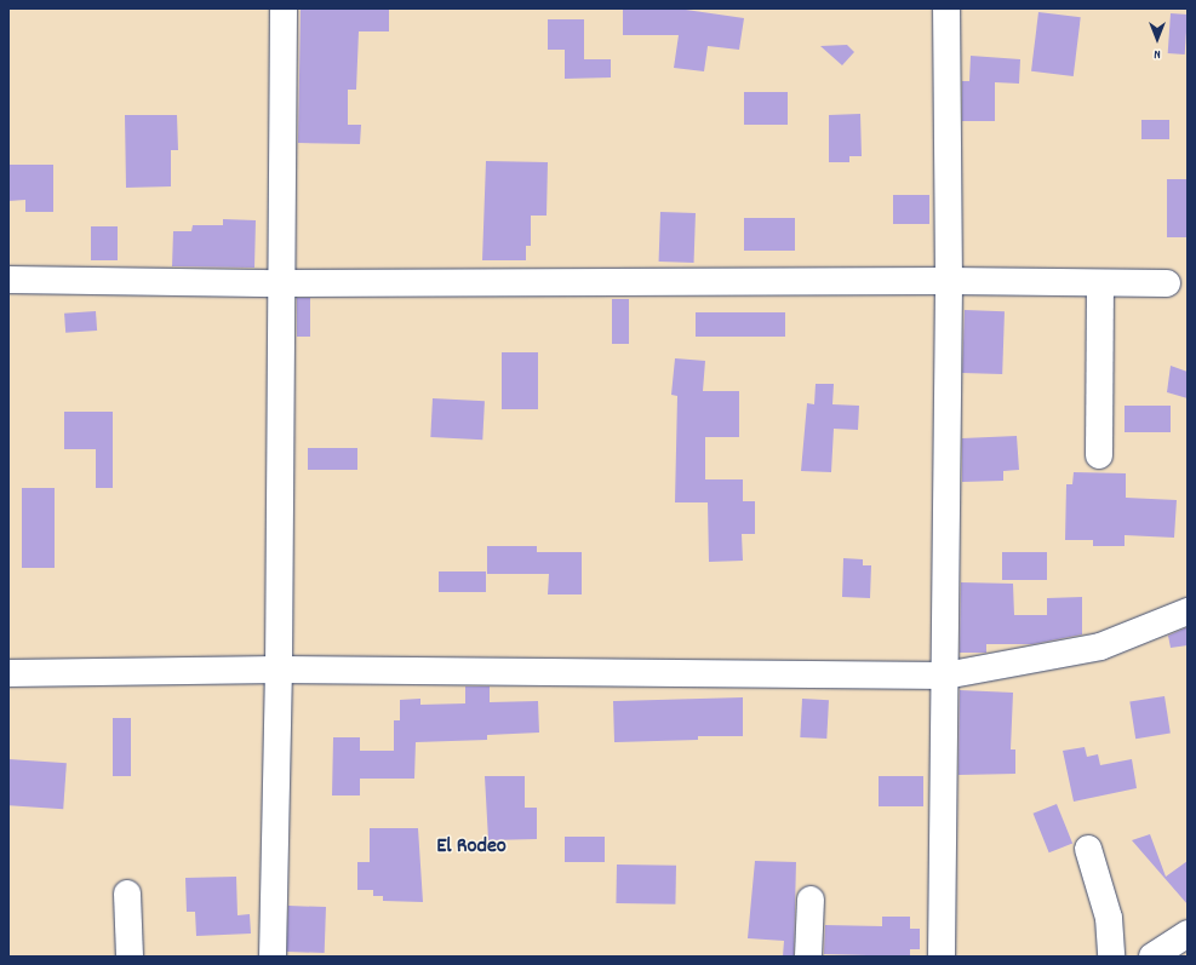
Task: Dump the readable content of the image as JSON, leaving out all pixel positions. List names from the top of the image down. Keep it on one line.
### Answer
{"districts":["El Rodeo"],"north":"bottom"}
